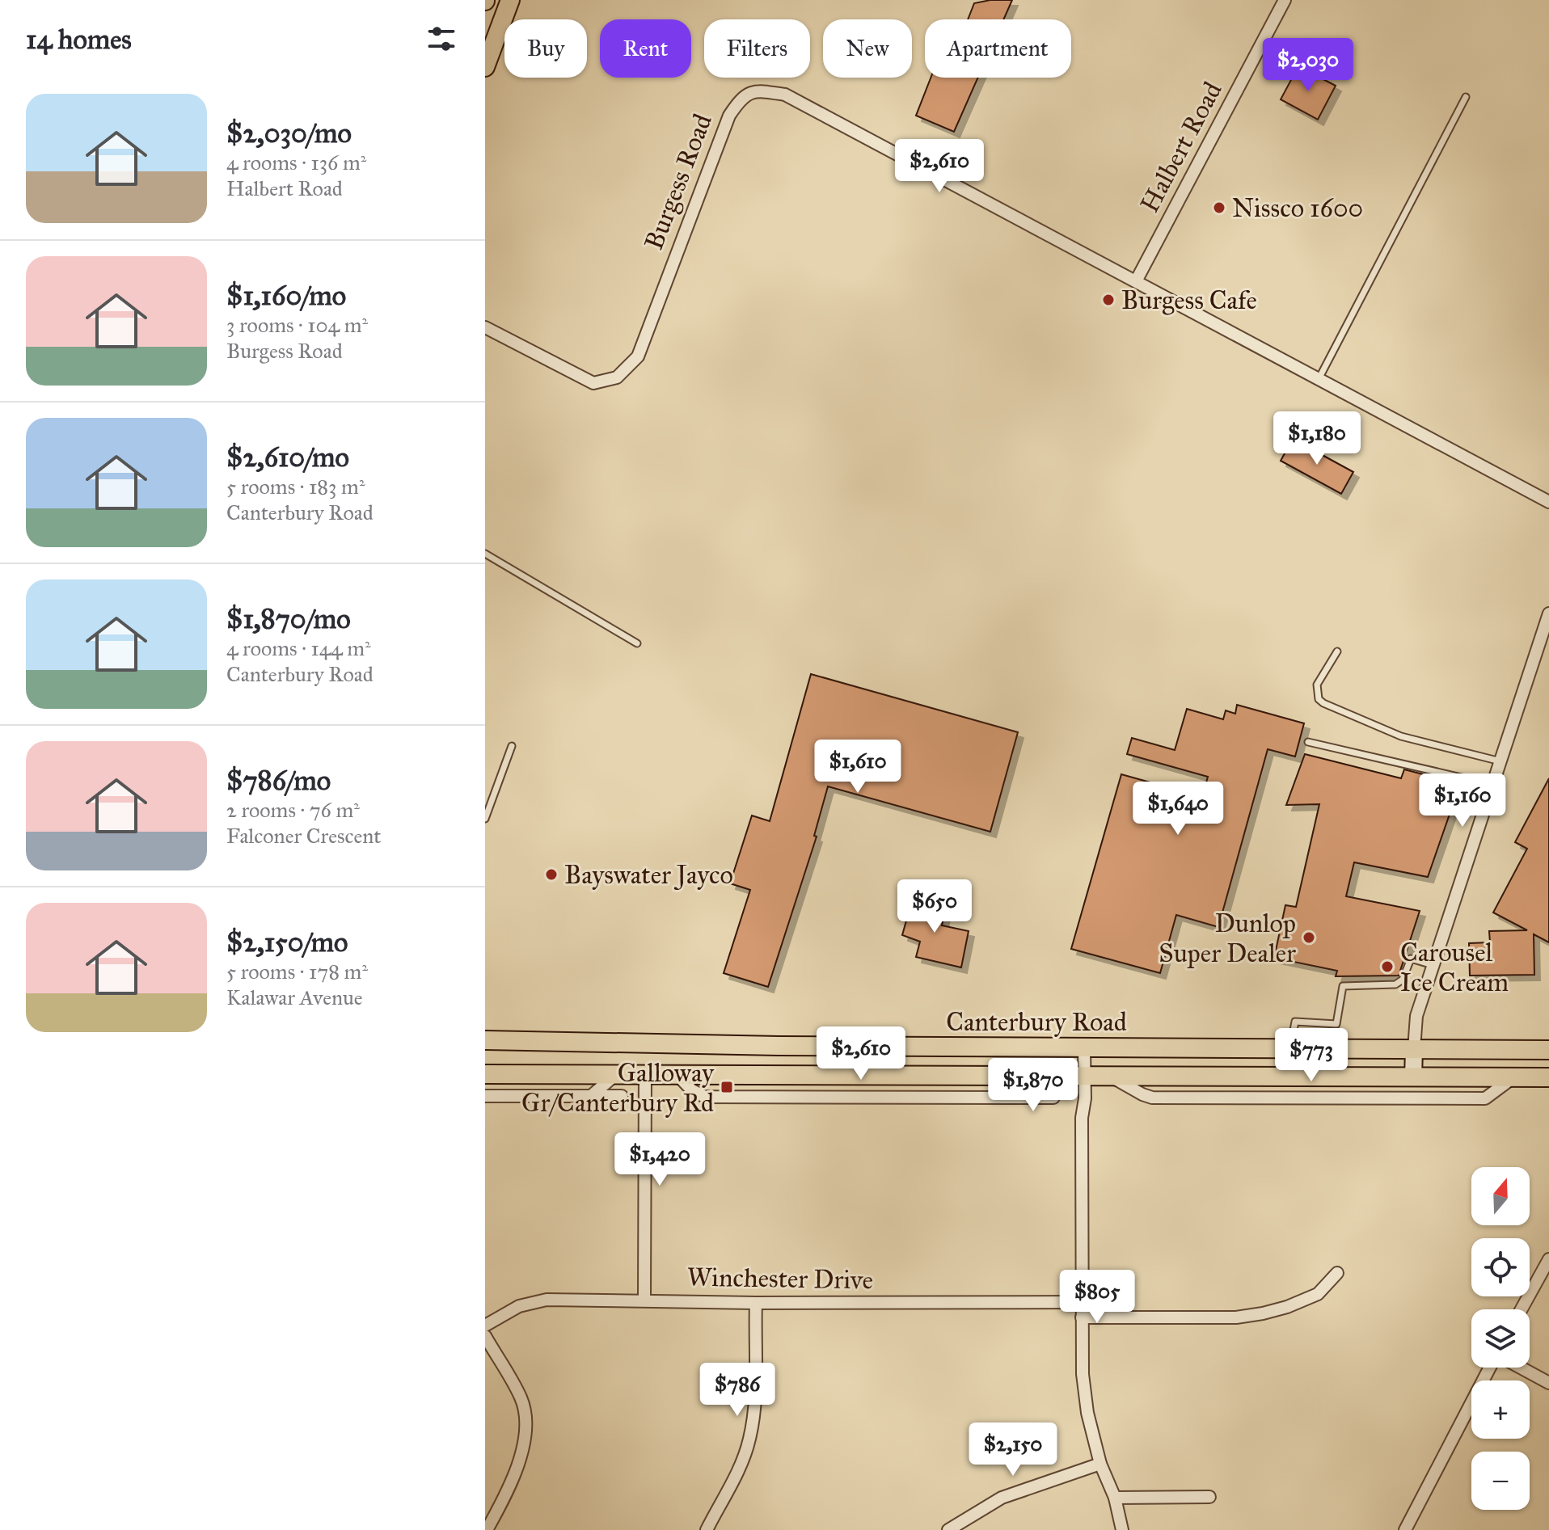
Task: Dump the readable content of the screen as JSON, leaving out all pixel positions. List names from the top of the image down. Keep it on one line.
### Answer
{"streets":{"main road":["Canterbury Road"],"street":["Halbert Road","Burgess Road","Winchester Drive"]},"crossings":[["Halbert Road","Burgess Road"]],"places":{"other":["Nissco 1600","Burgess Cafe","Bayswater Jayco","Dunlop Super Dealer","Carousel Ice Cream"],"transit":["Galloway Gr/Canterbury Rd"]},"north":"top","page":{"heading":"14 homes","chip":["Buy","Rent","Filters","New","Apartment"],"price":["$2,030","$2,610","$1,180","$1,610","$1,160","$1,640","$650","$2,610","$773","$1,870","$1,420","$805","$786","$2,150"],"list":[{"name":"$2,030/mo","note":"4 rooms · 136 m² · Halbert Road"},{"name":"$1,160/mo","note":"3 rooms · 104 m² · Burgess Road"},{"name":"$2,610/mo","note":"5 rooms · 183 m² · Canterbury Road"},{"name":"$1,870/mo","note":"4 rooms · 144 m² · Canterbury Road"},{"name":"$786/mo","note":"2 rooms · 76 m² · Falconer Crescent"},{"name":"$2,150/mo","note":"5 rooms · 178 m² · Kalawar Avenue"}],"map_buttons":["+","−"]}}
